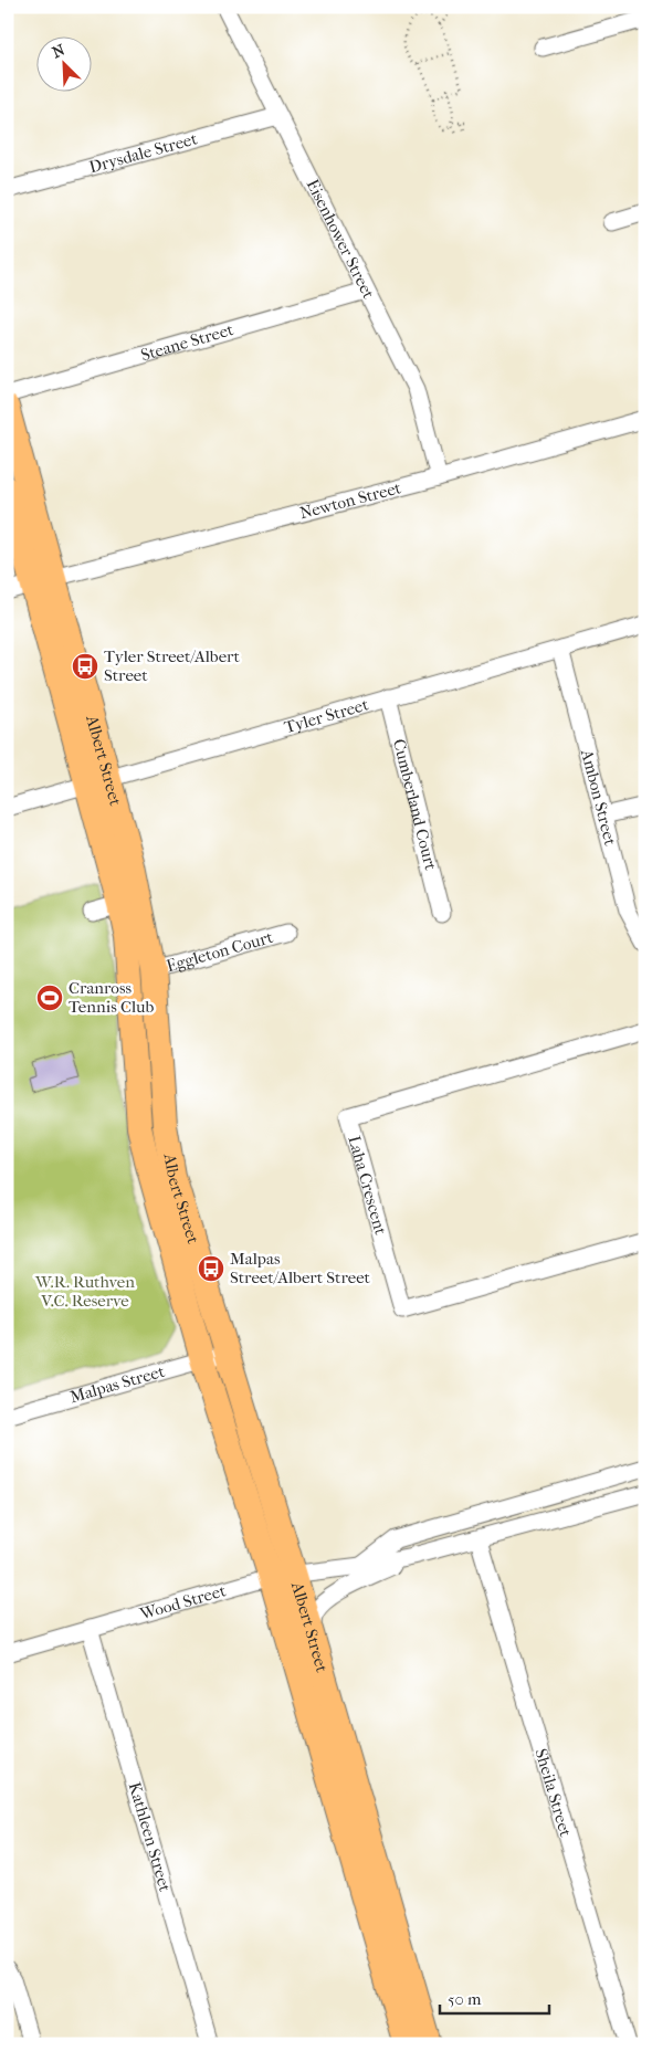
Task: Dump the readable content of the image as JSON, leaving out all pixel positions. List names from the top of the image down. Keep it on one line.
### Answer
{"streets":{"highway":["Albert Street"],"street":["Drysdale Street","Eisenhower Street","Steane Street","Newton Street","Tyler Street","Ambon Street","Cumberland Court","Eggleton Court","Laha Crescent","Malpas Street","Wood Street","Sheila Street","Kathleen Street"]},"crossings":[["Drysdale Street","Eisenhower Street"],["Eisenhower Street","Steane Street"],["Eisenhower Street","Newton Street"],["Newton Street","Albert Street"],["Tyler Street","Albert Street"],["Tyler Street","Ambon Street"],["Tyler Street","Cumberland Court"],["Albert Street","Eggleton Court"],["Albert Street","Malpas Street"],["Albert Street","Wood Street"],["Wood Street","Sheila Street"],["Wood Street","Kathleen Street"]],"parks":["W.R. Ruthven V.C. Reserve"],"places":{"bus stop":["Tyler Street/Albert Street","Malpas Street/Albert Street"],"sports":["Cranross Tennis Club"]},"scale_bar":"50 m","north":"top left"}
